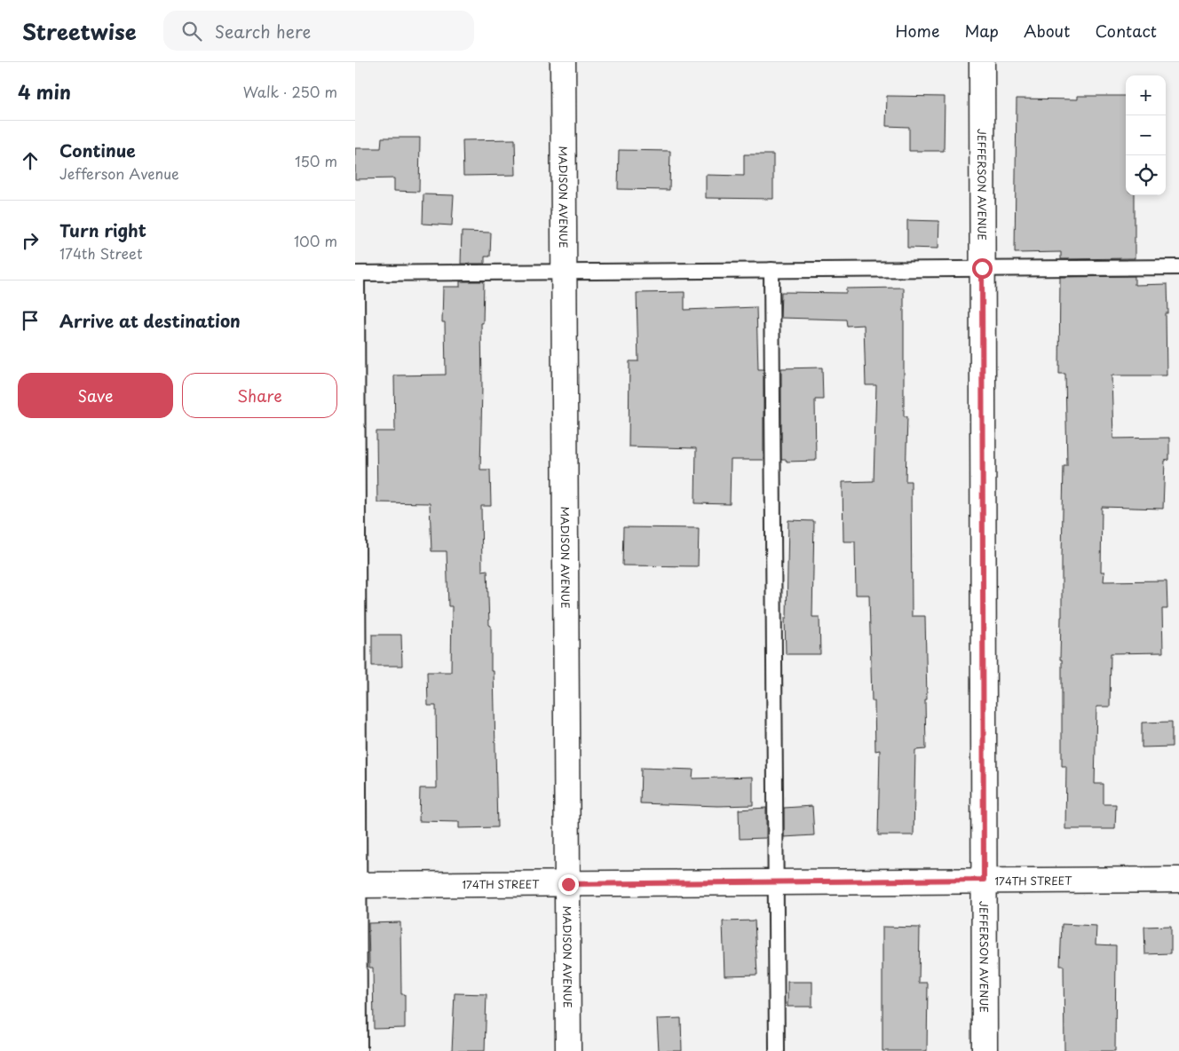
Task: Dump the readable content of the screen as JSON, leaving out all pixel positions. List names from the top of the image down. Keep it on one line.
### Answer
{"streets":{"street":["JEFFERSON AVENUE","MADISON AVENUE","174TH STREET"]},"crossings":[["JEFFERSON AVENUE","174TH STREET"],["MADISON AVENUE","174TH STREET"]],"page":{"header":"Streetwise","search":"Search here","nav":["Home","Map","About","Contact"],"heading":["4 min","Walk · 250 m"],"map_buttons":["+","−"],"list":[["Continue","Jefferson Avenue","150 m"],["Turn right","174th Street","100 m"],"Arrive at destination"],"buttons":["Save","Share"]}}
